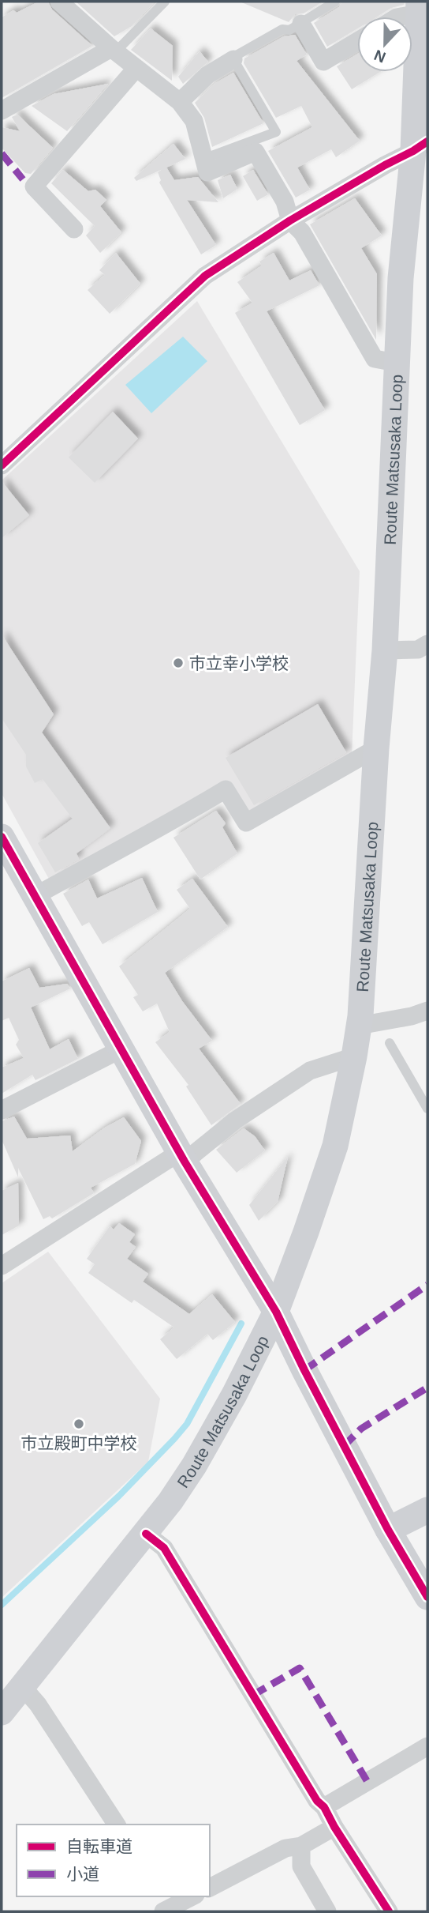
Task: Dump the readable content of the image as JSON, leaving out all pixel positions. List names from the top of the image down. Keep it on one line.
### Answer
{"streets":{"main road":["Route Matsusaka Loop"]},"places":["市立幸小学校","市立殿町中学校"],"legend":["自転車道","小道"],"north":"bottom"}
